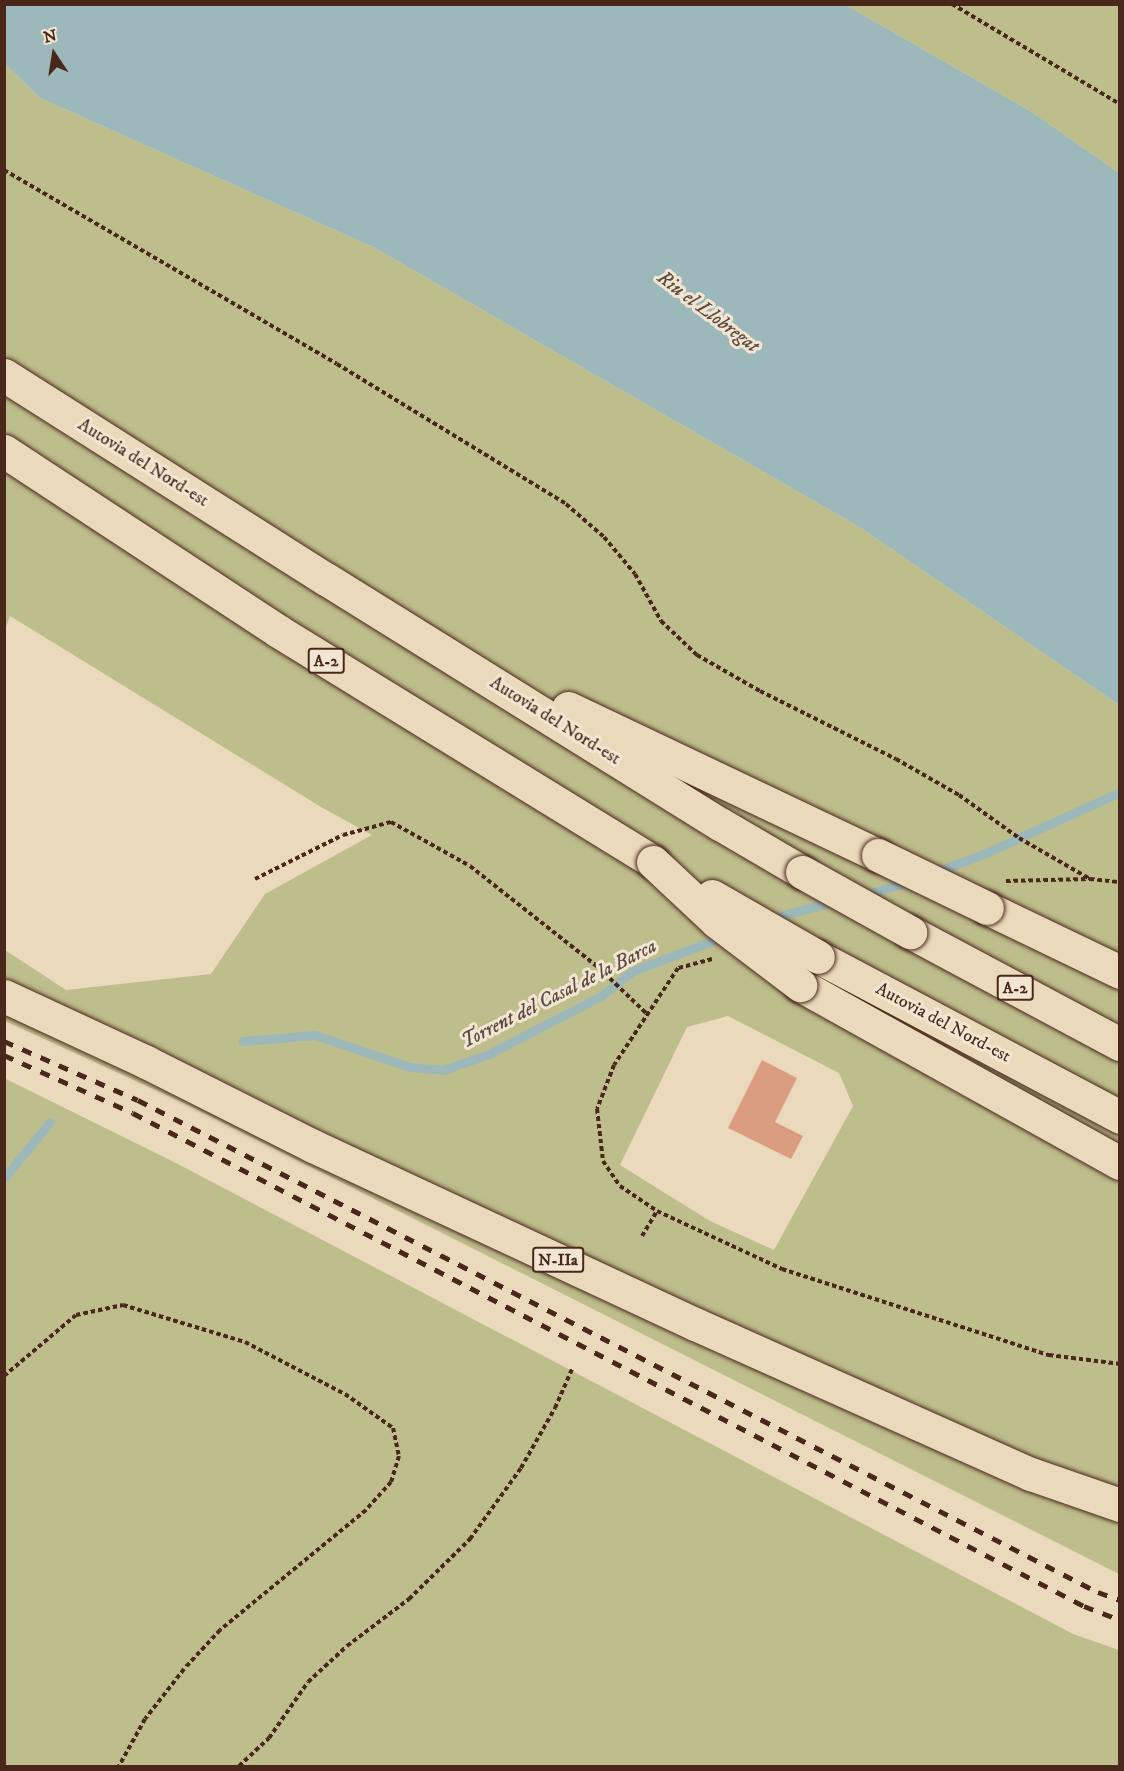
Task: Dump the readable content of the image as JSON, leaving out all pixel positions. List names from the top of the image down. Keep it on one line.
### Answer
{"streets":{"main road":["Autovia del Nord-est","A-2","N-IIa"]},"water":["Riu el Llobregat","Torrent del Casal de la Barca"],"north":"top"}
